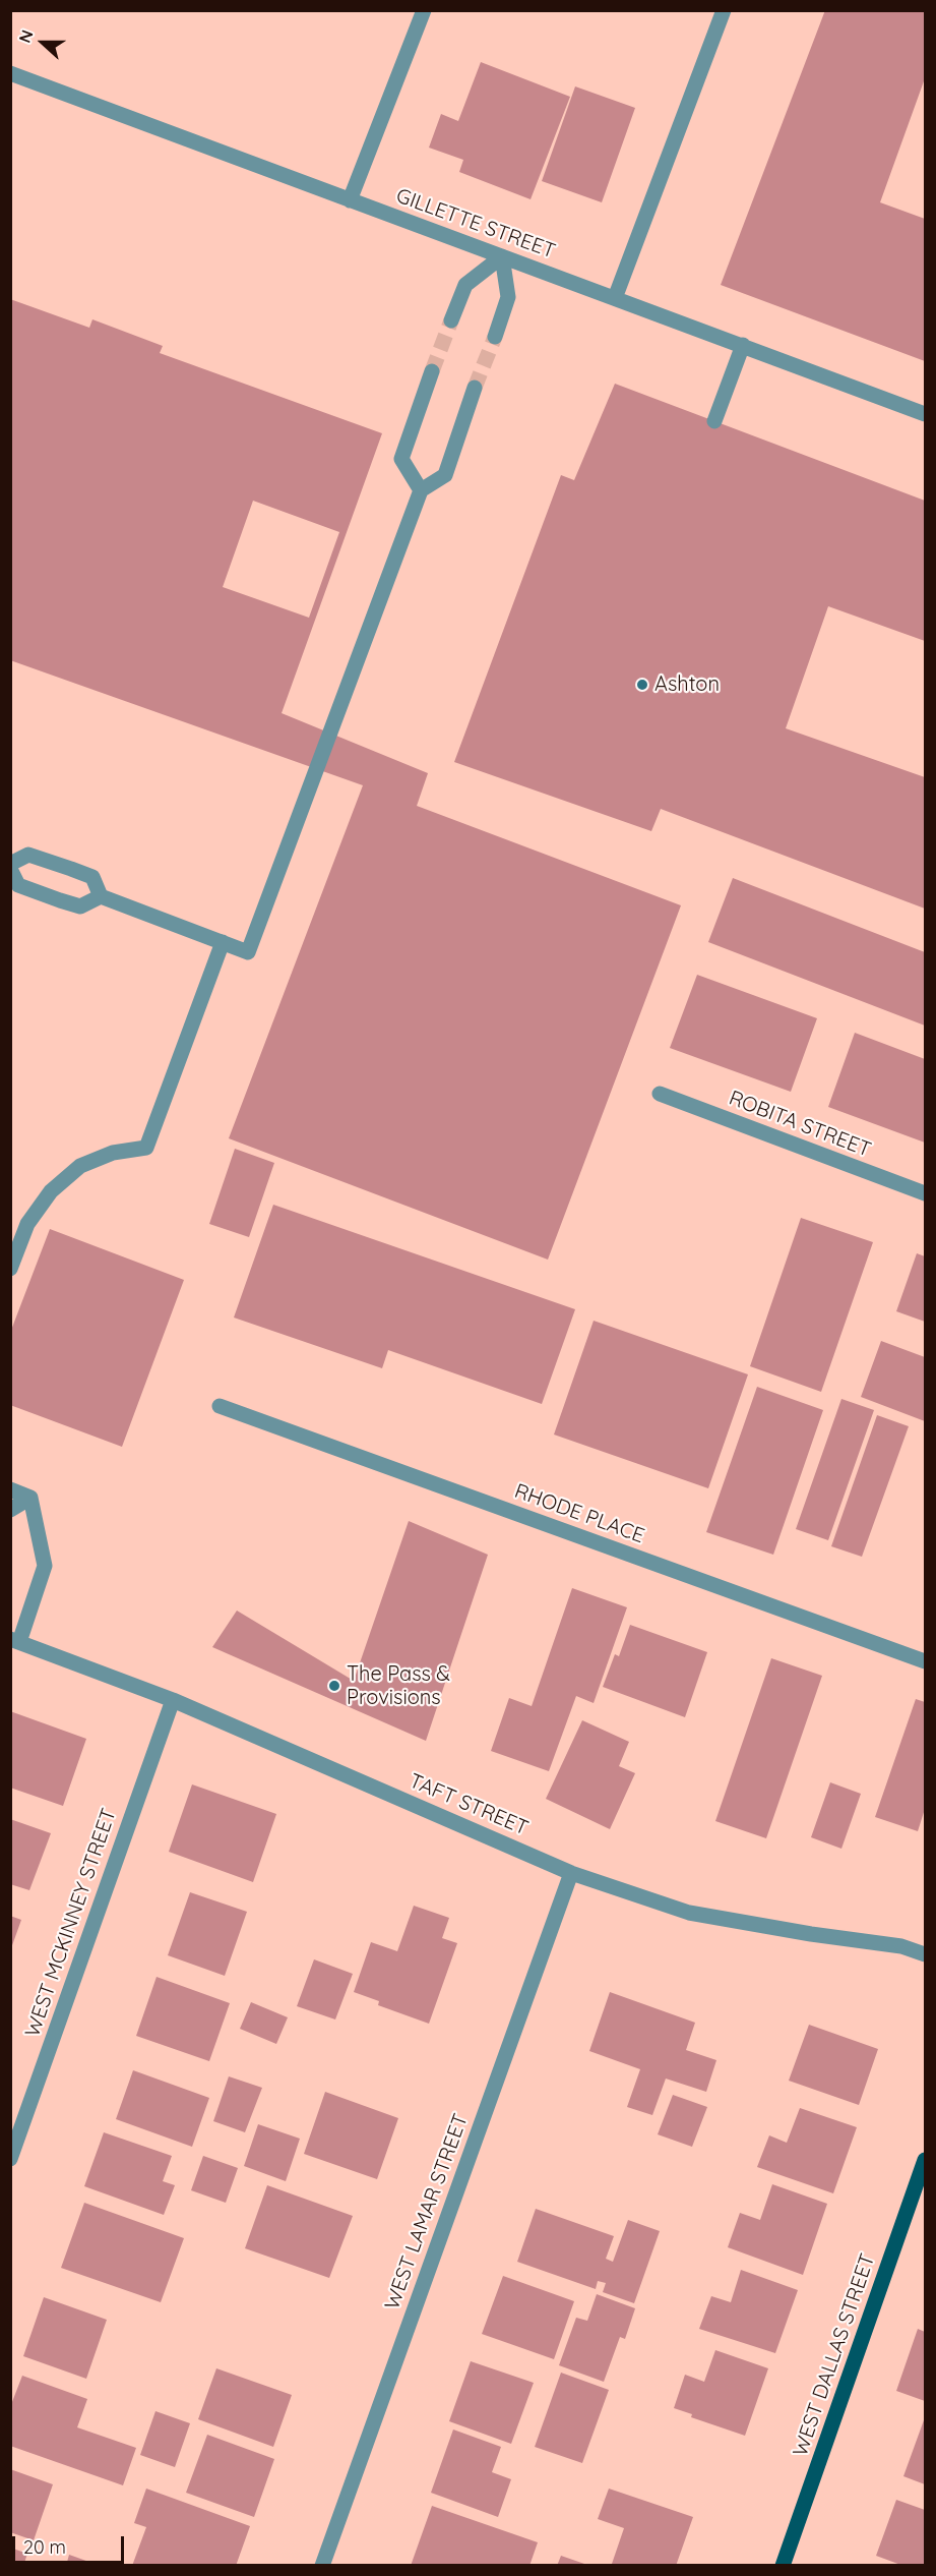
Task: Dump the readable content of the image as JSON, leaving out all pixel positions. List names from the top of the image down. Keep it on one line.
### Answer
{"streets":{"main road":["WEST DALLAS STREET"],"street":["GILLETTE STREET","ROBITA STREET","RHODE PLACE","TAFT STREET","WEST MCKINNEY STREET","WEST LAMAR STREET"]},"crossings":[["TAFT STREET","WEST MCKINNEY STREET"],["TAFT STREET","WEST LAMAR STREET"]],"places":["Ashton","The Pass & Provisions"],"scale_bar":"20 m","north":"left"}
